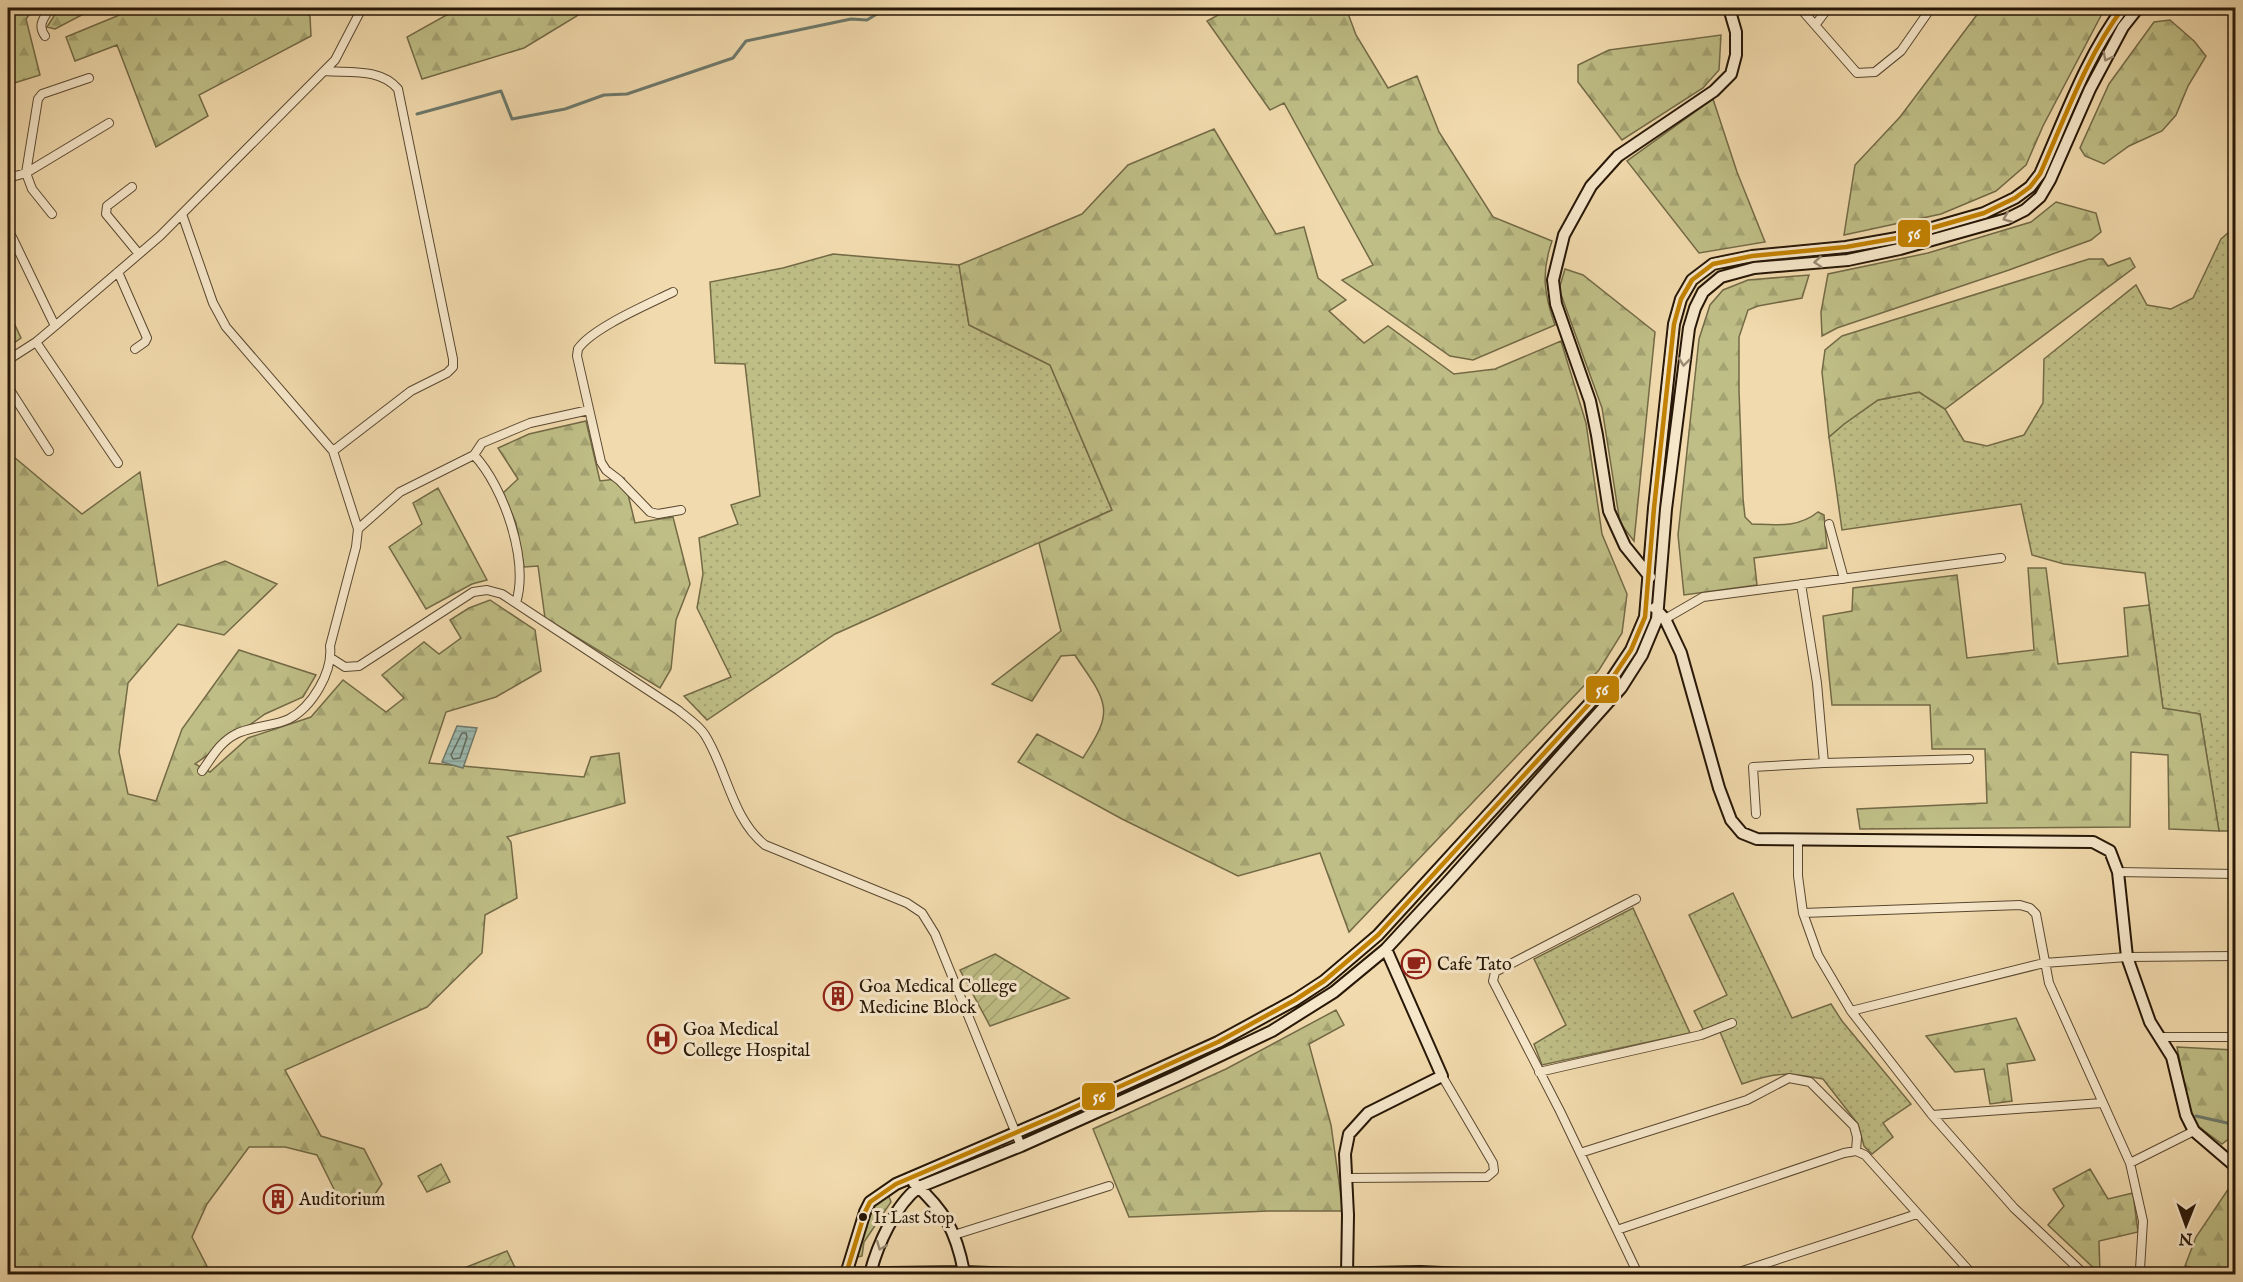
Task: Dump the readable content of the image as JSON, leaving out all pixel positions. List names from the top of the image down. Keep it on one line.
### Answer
{"places":{"cafe":["Cafe Tato"],"building":["Goa Medical College Medicine Block","Auditorium"],"hospital":["Goa Medical College Hospital"],"other":["I1 Last Stop"]},"lines":["transit line 56"],"north":"bottom"}
